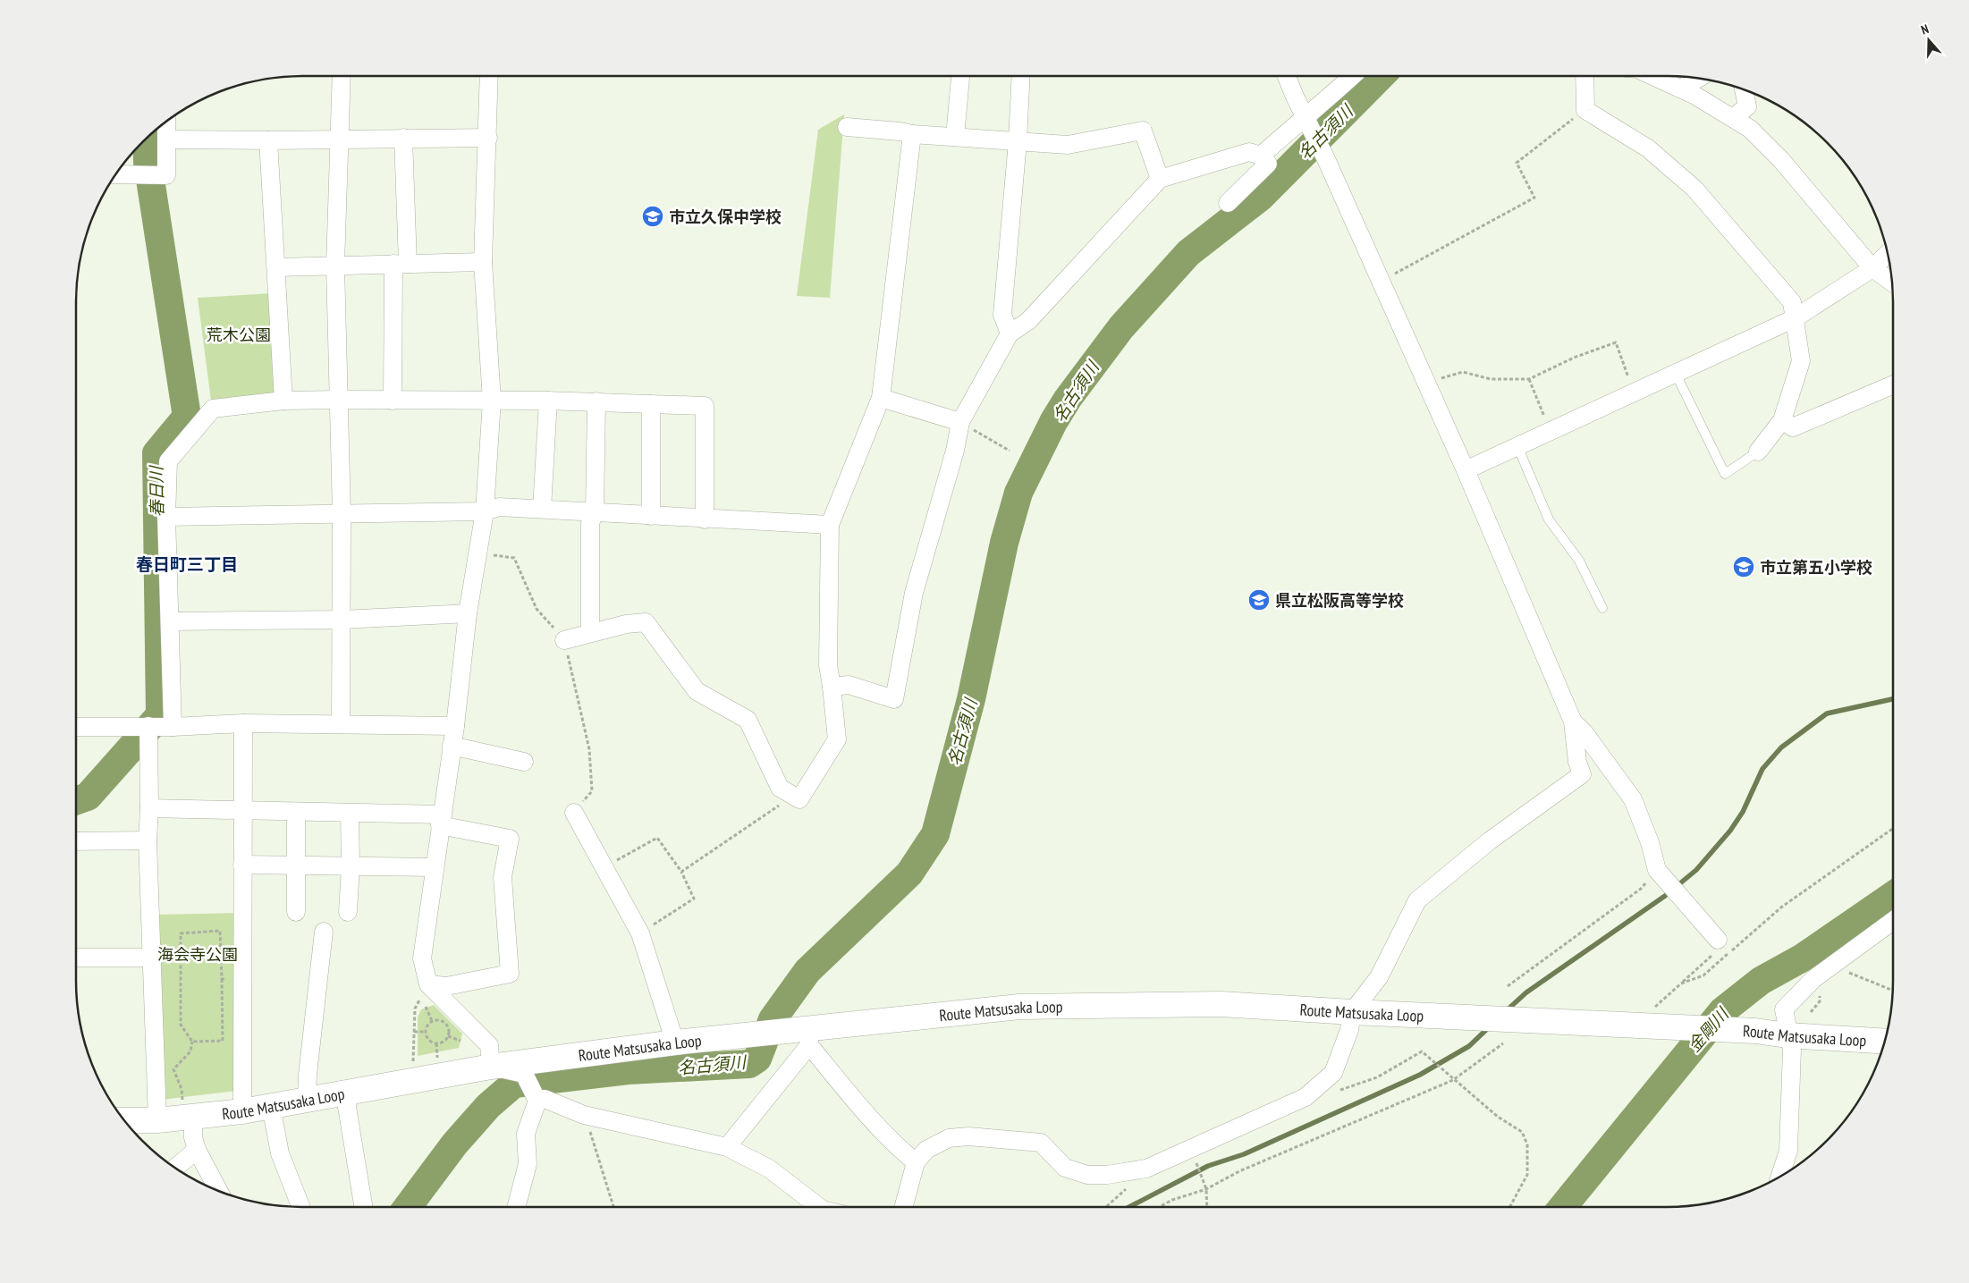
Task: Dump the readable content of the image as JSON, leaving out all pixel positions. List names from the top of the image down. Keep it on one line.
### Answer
{"streets":{"main road":["Route Matsusaka Loop"]},"districts":["春日町三丁目"],"water":["名古須川","春日川","金剛川"],"parks":["荒木公園","海会寺公園"],"places":{"school or university":["市立久保中学校","市立第五小学校","県立松阪高等学校"]},"north":"top"}
